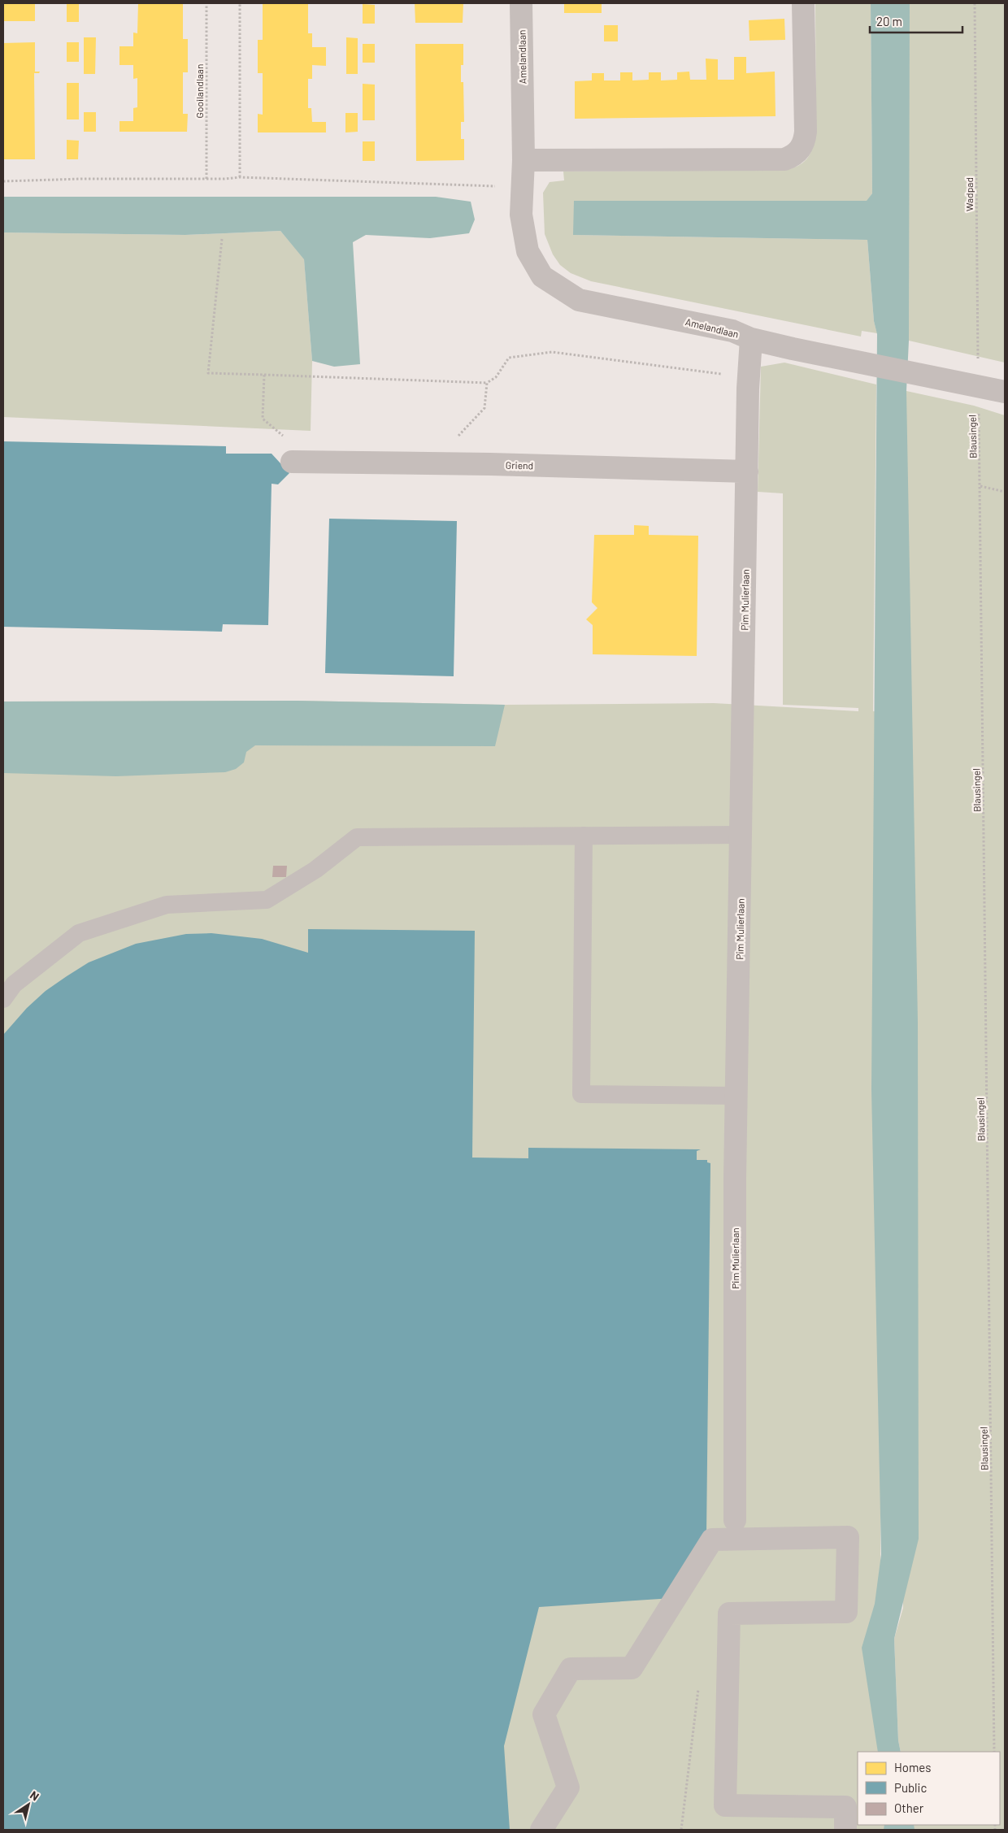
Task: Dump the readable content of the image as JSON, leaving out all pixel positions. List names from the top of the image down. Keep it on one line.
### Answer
{"streets":{"street":["Amelandlaan","Griend","Pim Mulierlaan"],"path":["Gooilandlaan","Wadpad","Blausingel"]},"crossings":[["Amelandlaan","Wadpad"],["Amelandlaan","Blausingel"],["Amelandlaan","Pim Mulierlaan"],["Wadpad","Blausingel"],["Griend","Pim Mulierlaan"]],"legend":["Homes","Public","Other"],"scale_bar":"20 m","north":"top right"}
